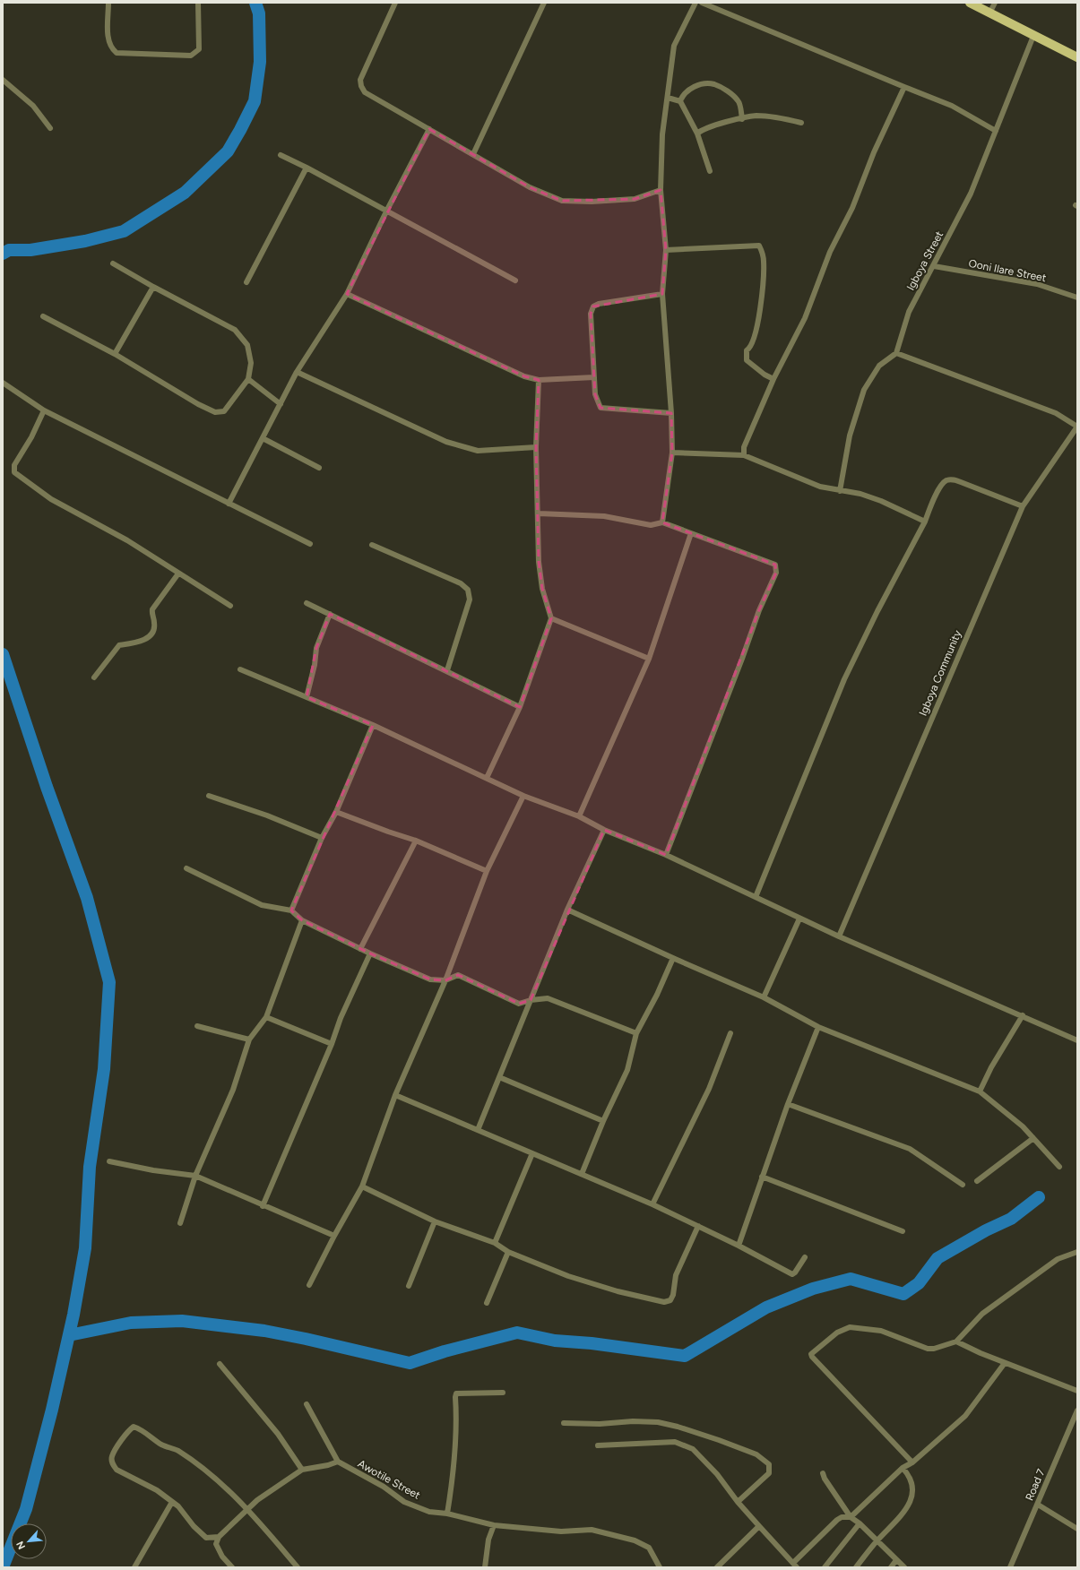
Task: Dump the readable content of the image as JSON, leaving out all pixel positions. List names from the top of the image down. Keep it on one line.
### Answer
{"streets":{"street":["Igboya Street","Ooni Ilare Street","Igboya Community","Awotile Street","Road 7"]},"crossings":[["Igboya Street","Ooni Ilare Street"]],"north":"bottom left"}
